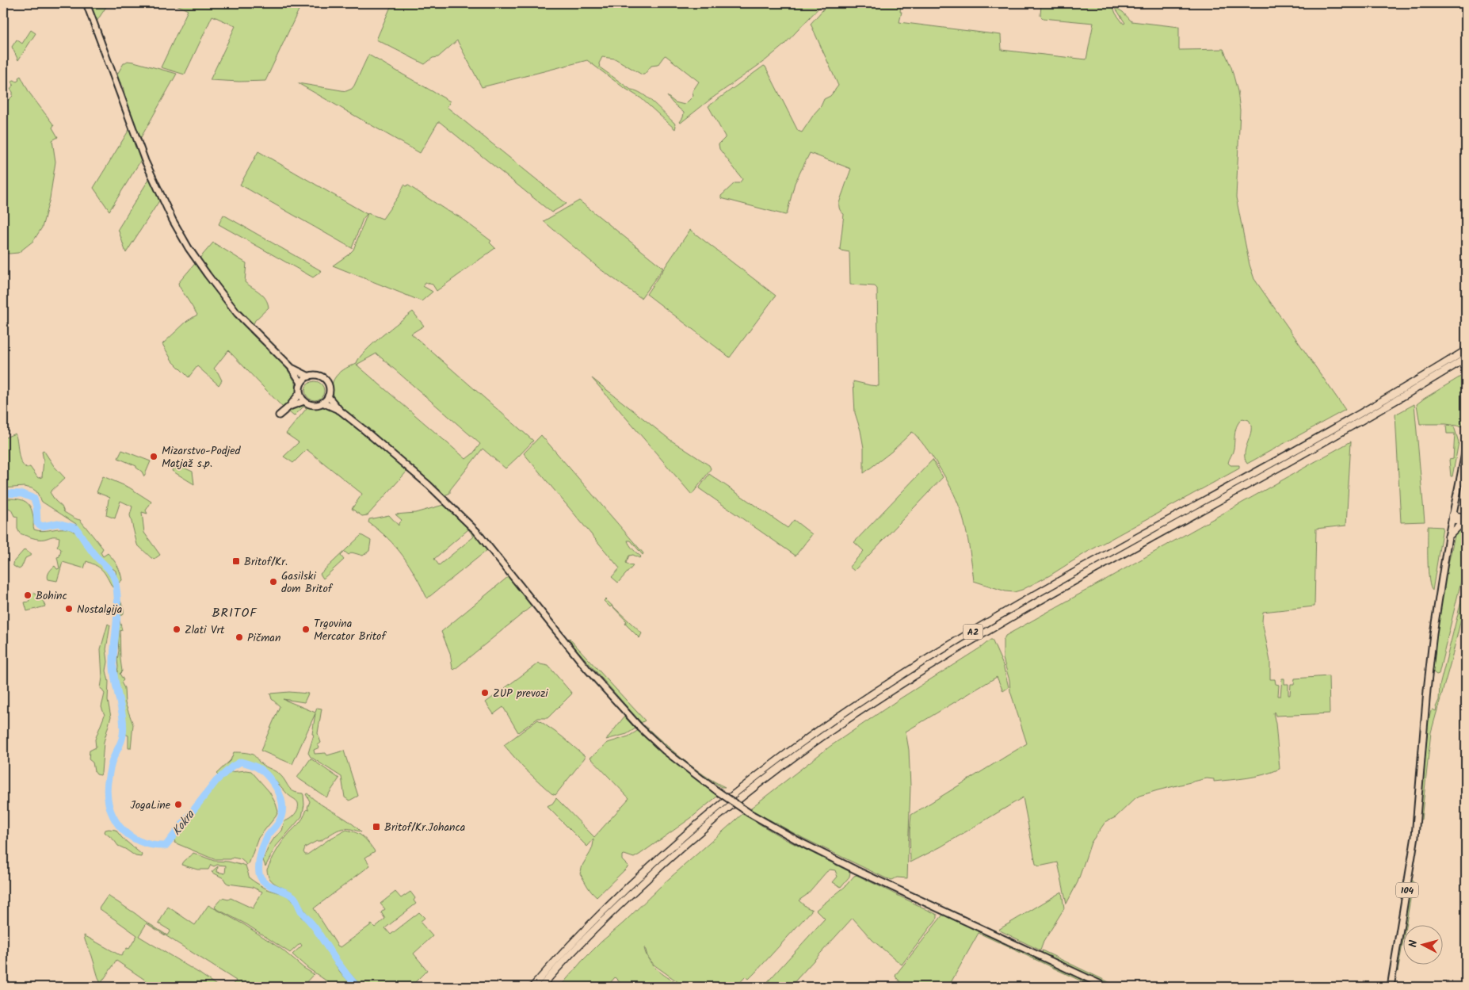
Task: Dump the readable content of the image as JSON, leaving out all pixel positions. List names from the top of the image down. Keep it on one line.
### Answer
{"streets":{"highway":["A2"],"main road":["104"]},"districts":["BRITOF"],"water":["Kokra"],"places":{"other":["Mizarstvo-Podjed Matjaž s.p.","Gasilski dom Britof","Bohinc","Nostalgija","Zlati Vrt","Trgovina Mercator Britof","Pičman","ZUP prevozi","JogaLine"],"transit":["Britof/Kr.","Britof/Kr.Johanca"]},"north":"left"}
